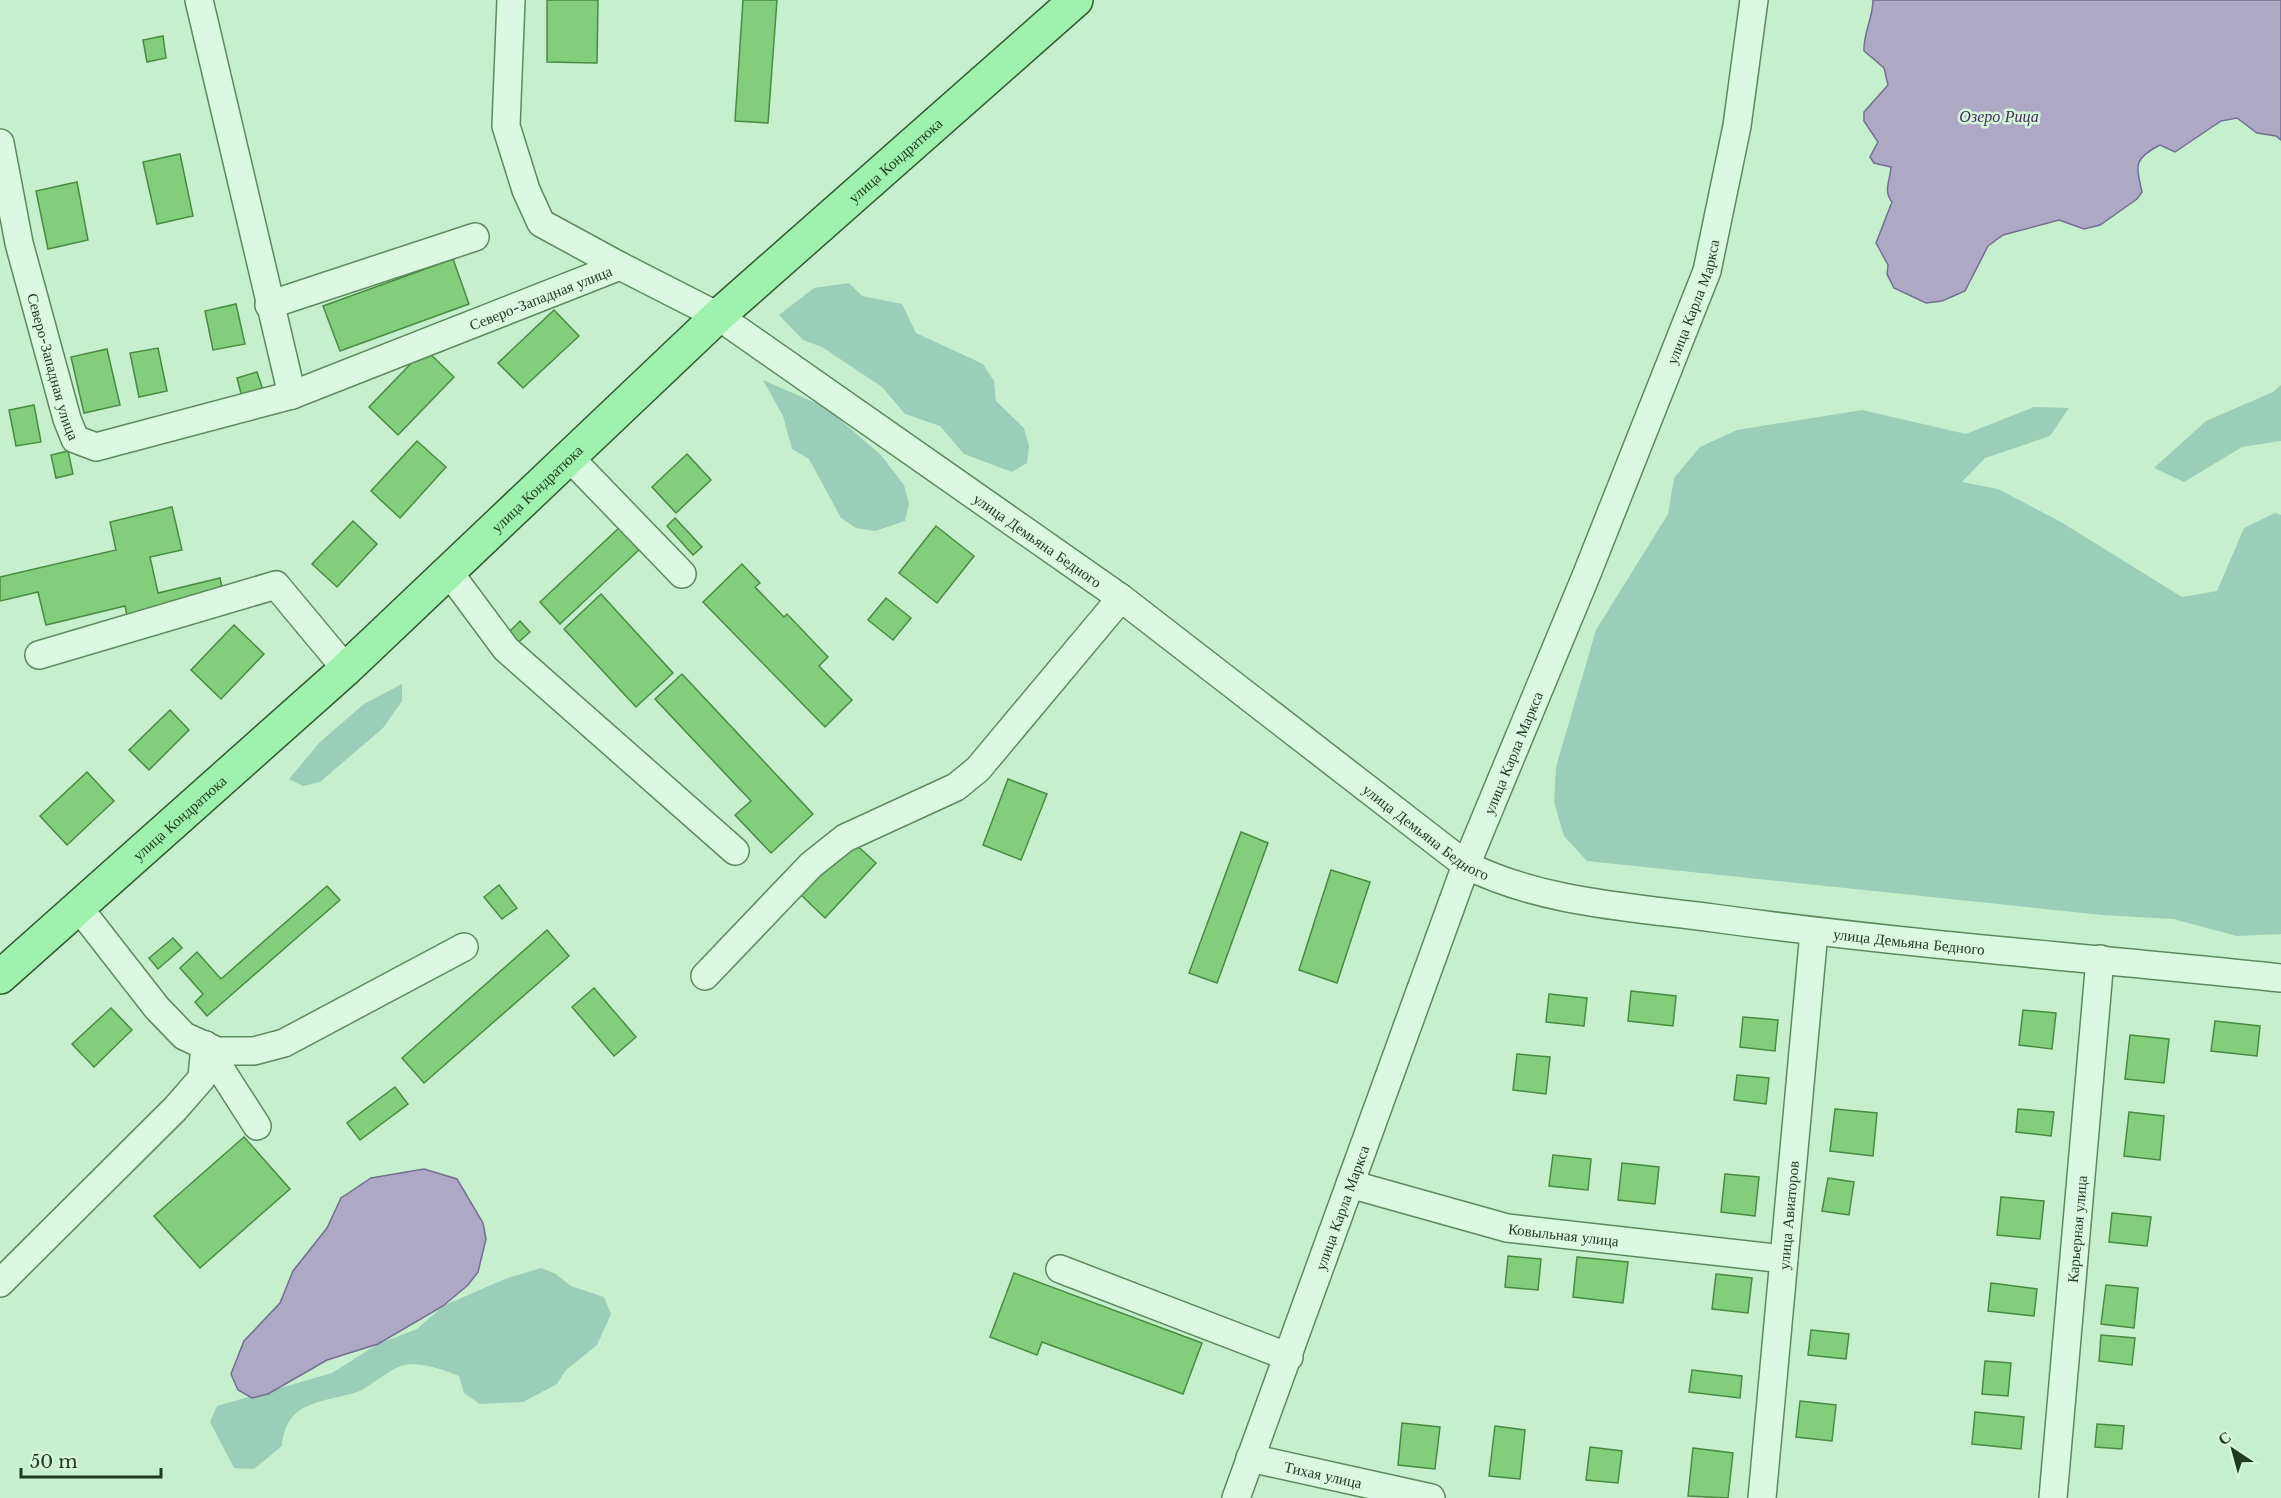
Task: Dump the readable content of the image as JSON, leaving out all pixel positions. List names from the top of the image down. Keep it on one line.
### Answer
{"streets":{"main road":["улица Кондратюка"],"street":["Северо-Западная улица","улица Карла Маркса","улица Демьяна Бедного","улица Авиаторов","Карьерная улица","Ковыльная улица","Тихая улица"]},"crossings":[["улица Кондратюка","Северо-Западная улица"],["улица Кондратюка","улица Демьяна Бедного"],["Северо-Западная улица","улица Демьяна Бедного"],["улица Карла Маркса","улица Демьяна Бедного"],["улица Карла Маркса","Ковыльная улица"],["улица Карла Маркса","Тихая улица"],["улица Демьяна Бедного","улица Авиаторов"],["улица Демьяна Бедного","Карьерная улица"],["улица Авиаторов","Ковыльная улица"]],"water":["Озеро Рица"],"scale_bar":"50 m","north":"top left"}
